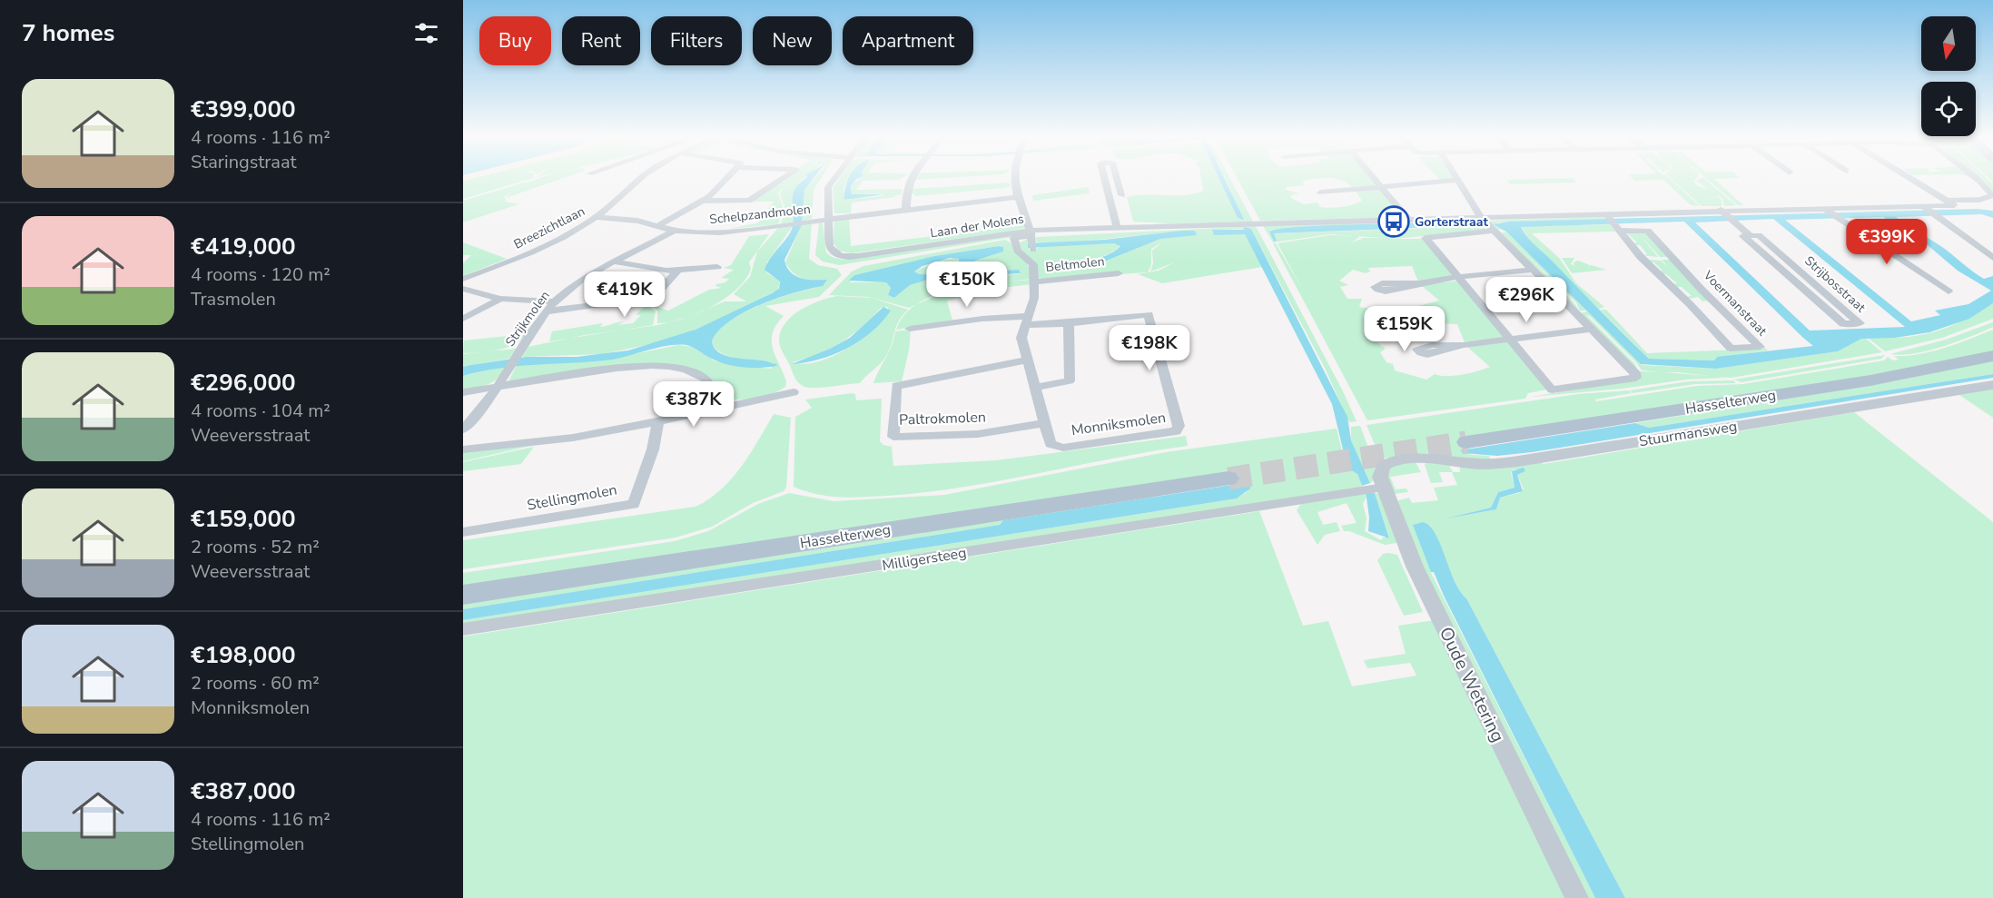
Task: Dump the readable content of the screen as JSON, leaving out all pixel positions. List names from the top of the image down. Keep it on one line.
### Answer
{"streets":{"main road":["Hasselterweg"],"street":["Schelpzandmolen","Laan der Molens","Breezichtlaan","Beltmolen","Strijbosstraat","Voermanstraat","Strijkmolen","Paltrokmolen","Monniksmolen","Stuurmansweg","Stellingmolen","Milligersteeg","Oude Wetering"]},"crossings":[["Schelpzandmolen","Laan der Molens"],["Schelpzandmolen","Breezichtlaan"],["Schelpzandmolen","Strijkmolen"],["Laan der Molens","Beltmolen"],["Laan der Molens","Voermanstraat"],["Paltrokmolen","Monniksmolen"],["Stuurmansweg","Oude Wetering"],["Milligersteeg","Oude Wetering"]],"places":{"bus stop":["Gorterstraat"]},"north":"bottom","page":{"heading":"7 homes","chip":["Buy","Rent","Filters","New","Apartment"],"list":[{"name":"€399,000","note":"4 rooms · 116 m² · Staringstraat"},{"name":"€419,000","note":"4 rooms · 120 m² · Trasmolen"},{"name":"€296,000","note":"4 rooms · 104 m² · Weeversstraat"},{"name":"€159,000","note":"2 rooms · 52 m² · Weeversstraat"},{"name":"€198,000","note":"2 rooms · 60 m² · Monniksmolen"},{"name":"€387,000","note":"4 rooms · 116 m² · Stellingmolen"}],"price":["€399K","€150K","€419K","€296K","€159K","€198K","€387K"]}}
